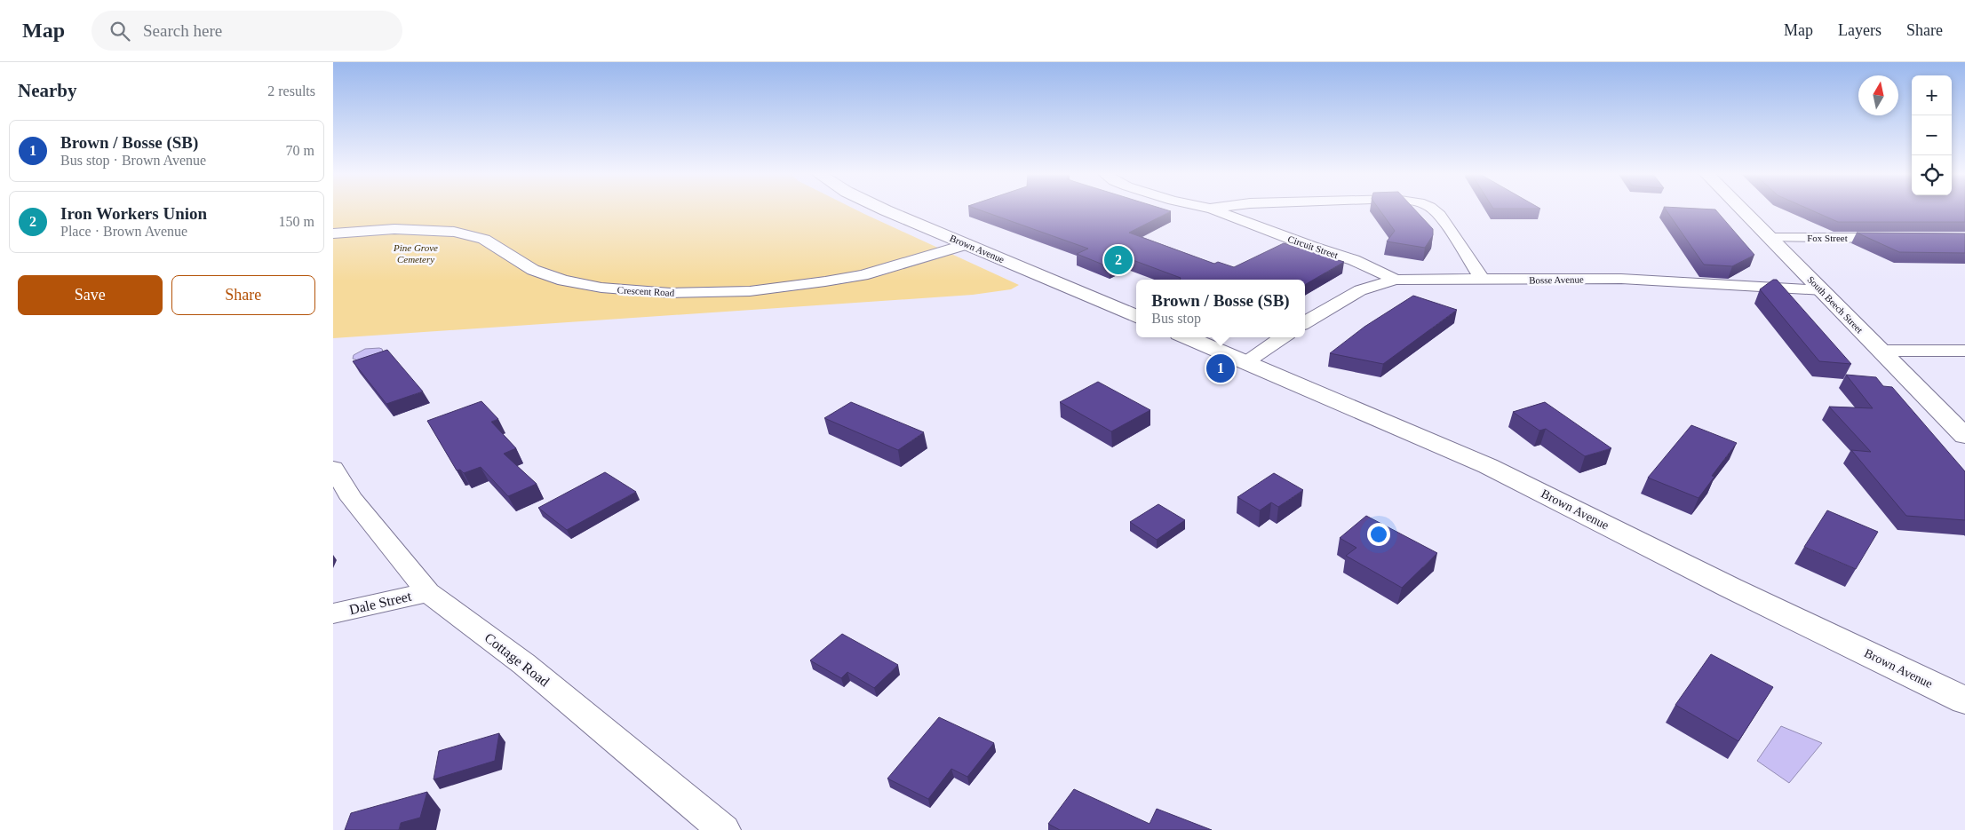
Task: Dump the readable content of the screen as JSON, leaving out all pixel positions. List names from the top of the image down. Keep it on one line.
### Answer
{"streets":{"main road":["Brown Avenue","South Beech Street"],"street":["Fox Street","Circuit Street","Bosse Avenue","Crescent Road","Dale Street","Cottage Road"]},"crossings":[["Fox Street","South Beech Street"],["Circuit Street","Bosse Avenue"],["Brown Avenue","Crescent Road"],["Bosse Avenue","South Beech Street"],["Dale Street","Cottage Road"]],"parks":["Pine Grove Cemetery"],"north":"top","page":{"header":"Map","search":"Search here","nav":["Map","Layers","Share"],"heading":["Nearby","2 results"],"map_buttons":["+","−"],"list":[{"mark":"1","name":"Brown / Bosse (SB)","note":"Bus stop · Brown Avenue","value":"70 m"},{"mark":"2","name":"Iron Workers Union","note":"Place · Brown Avenue","value":"150 m"}],"pins":["2","1"],"buttons":["Save","Share"],"popup":["Brown / Bosse (SB)","Bus stop"]}}
